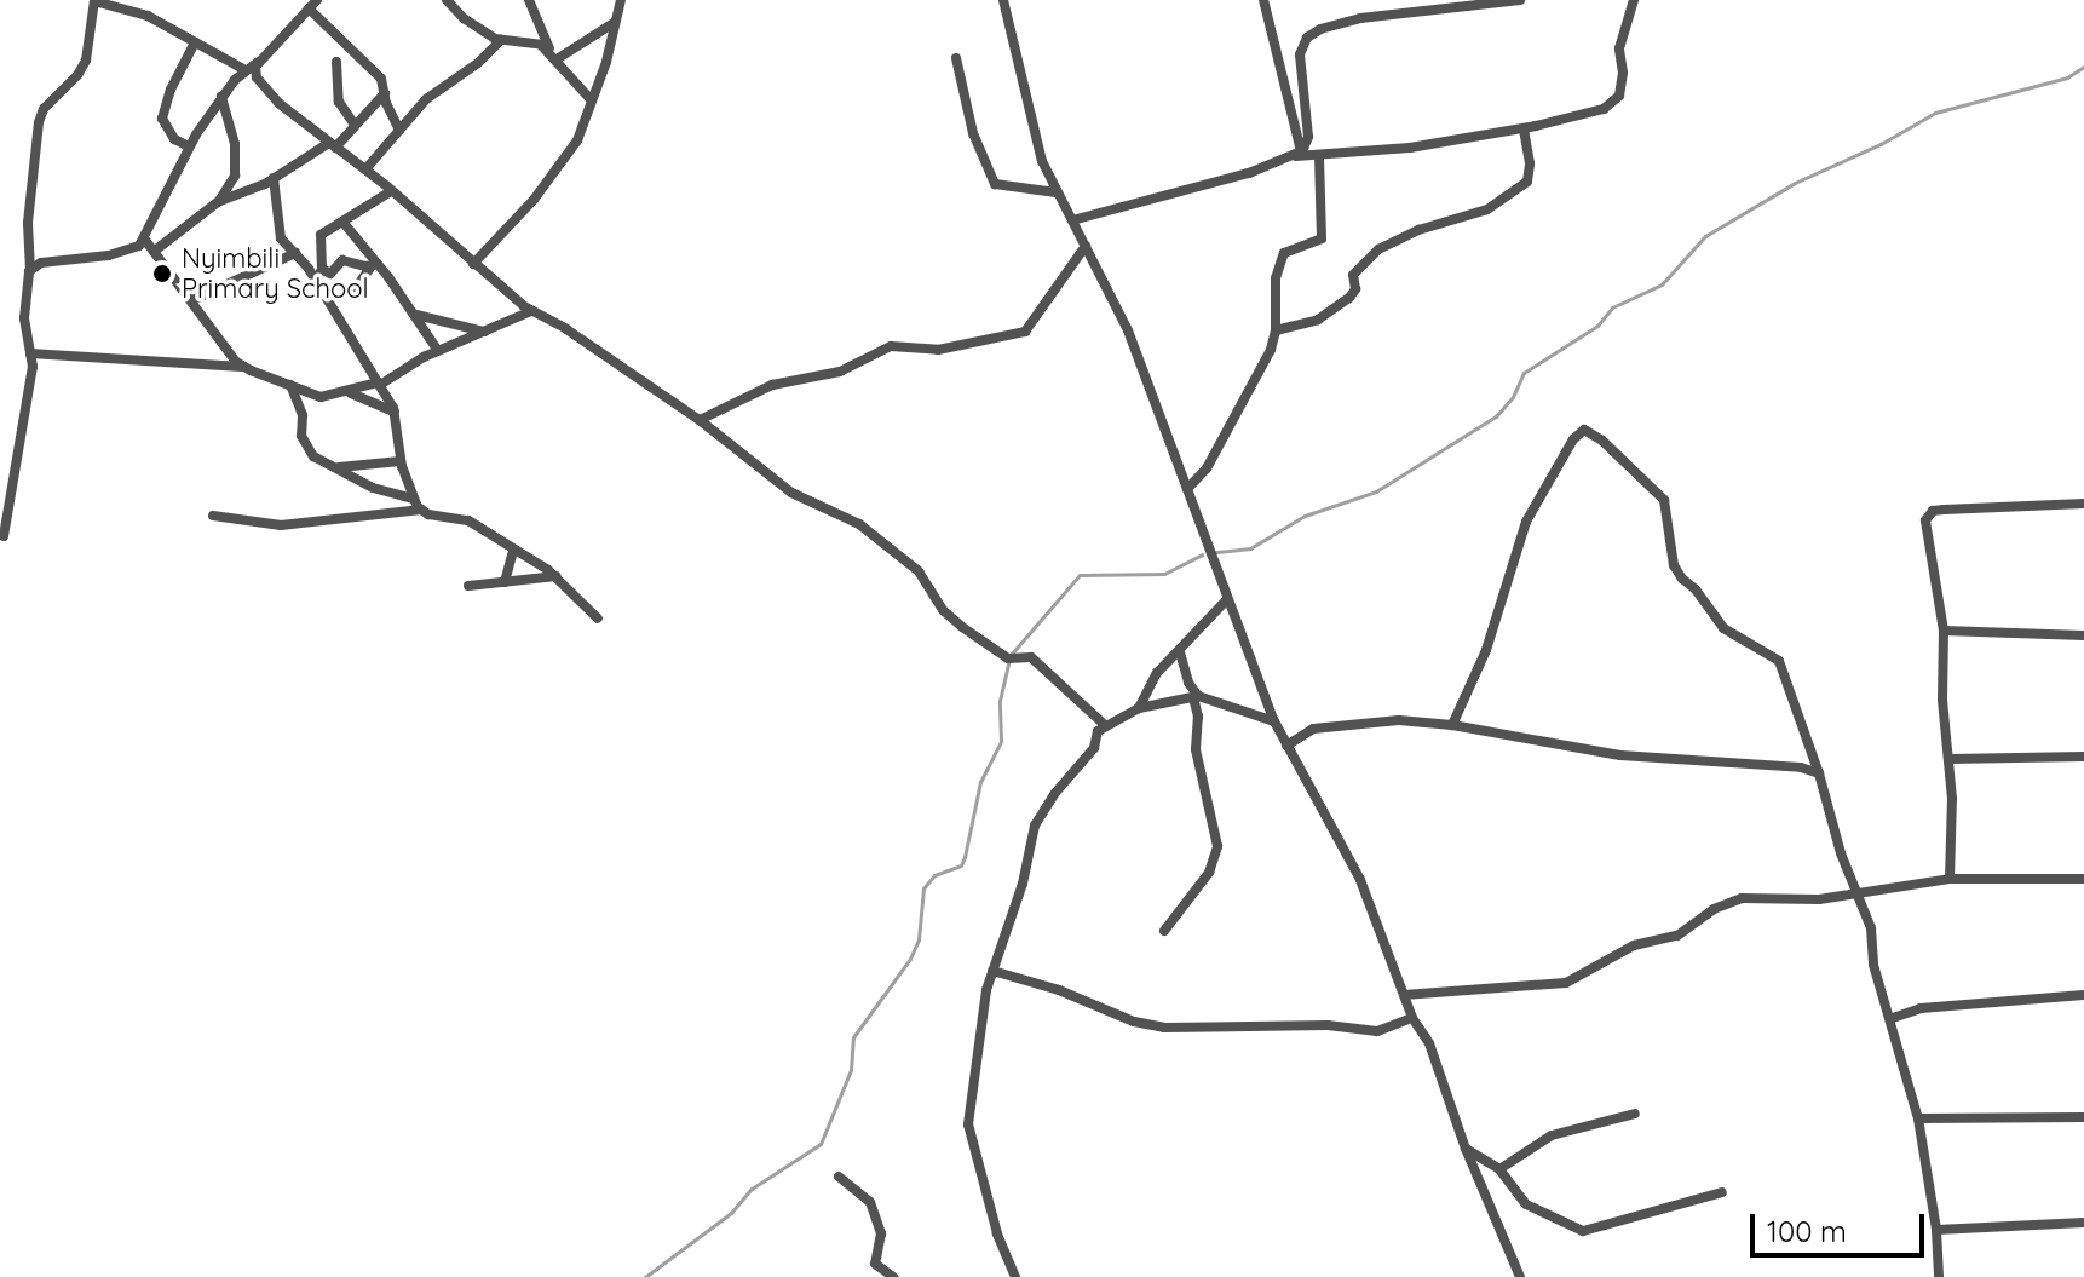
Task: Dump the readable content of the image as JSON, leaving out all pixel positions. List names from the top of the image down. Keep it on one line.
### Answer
{"places":["Nyimbili Primary School"],"scale_bar":"100 m"}
